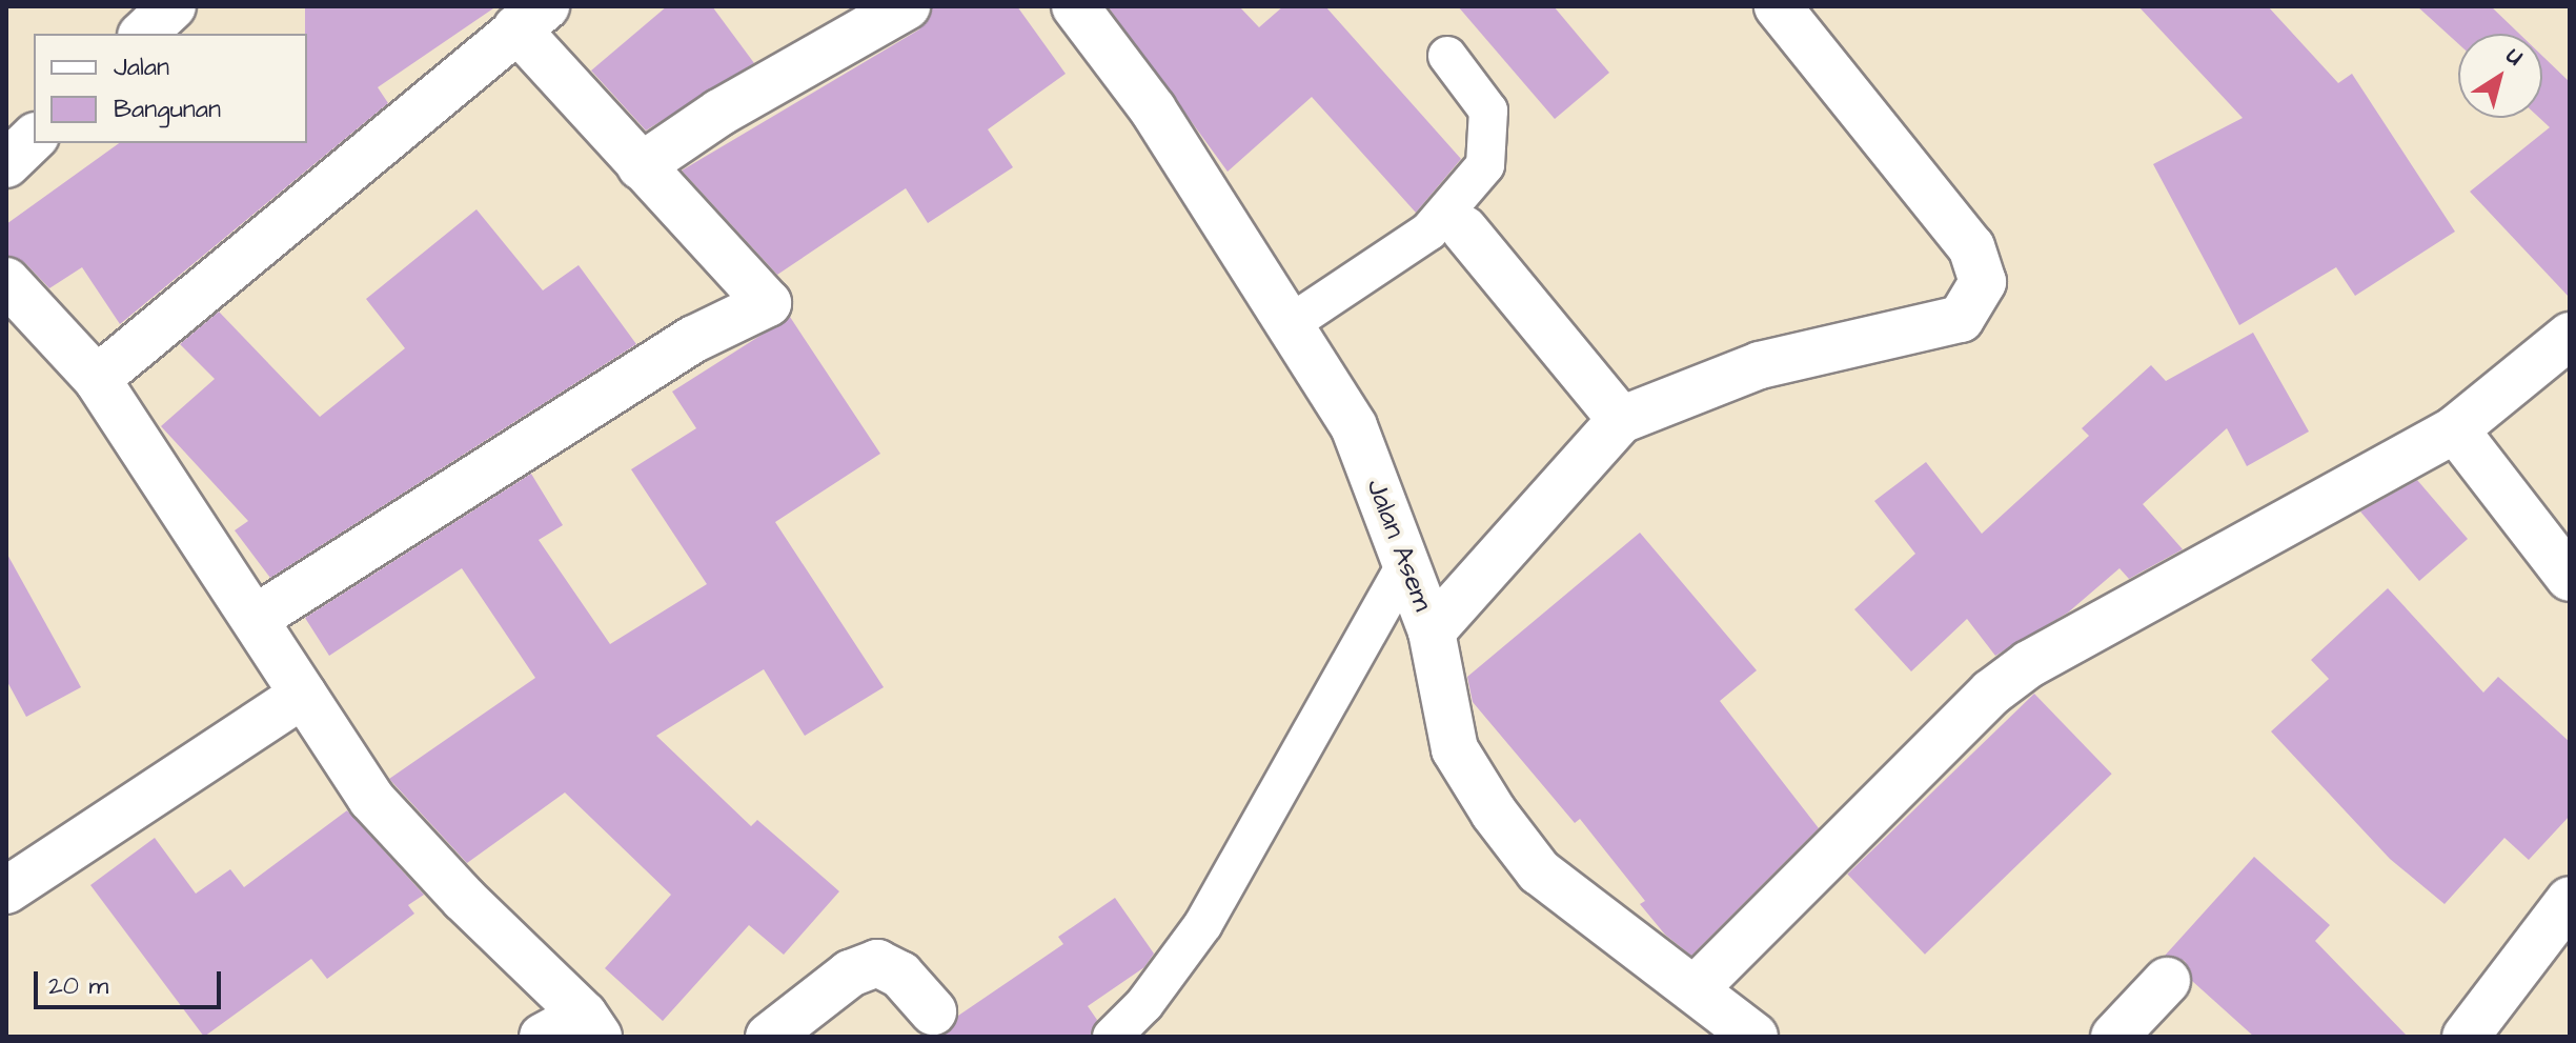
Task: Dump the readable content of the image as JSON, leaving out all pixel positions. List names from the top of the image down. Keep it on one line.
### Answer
{"streets":{"street":["Jalan Asem"]},"legend":["Jalan","Bangunan"],"scale_bar":"20 m","north":"top right"}
